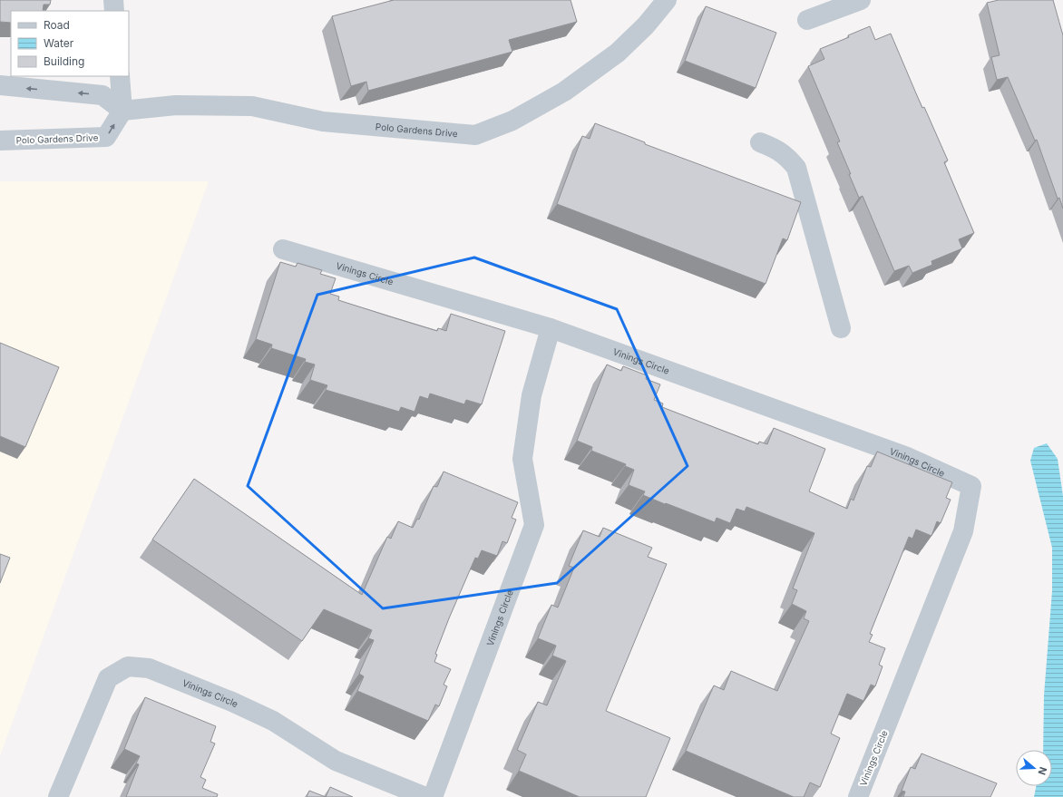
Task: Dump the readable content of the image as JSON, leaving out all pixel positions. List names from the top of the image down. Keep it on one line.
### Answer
{"streets":{"street":["Polo Gardens Drive","Vinings Circle"]},"legend":["Road","Water","Building"],"north":"right"}
